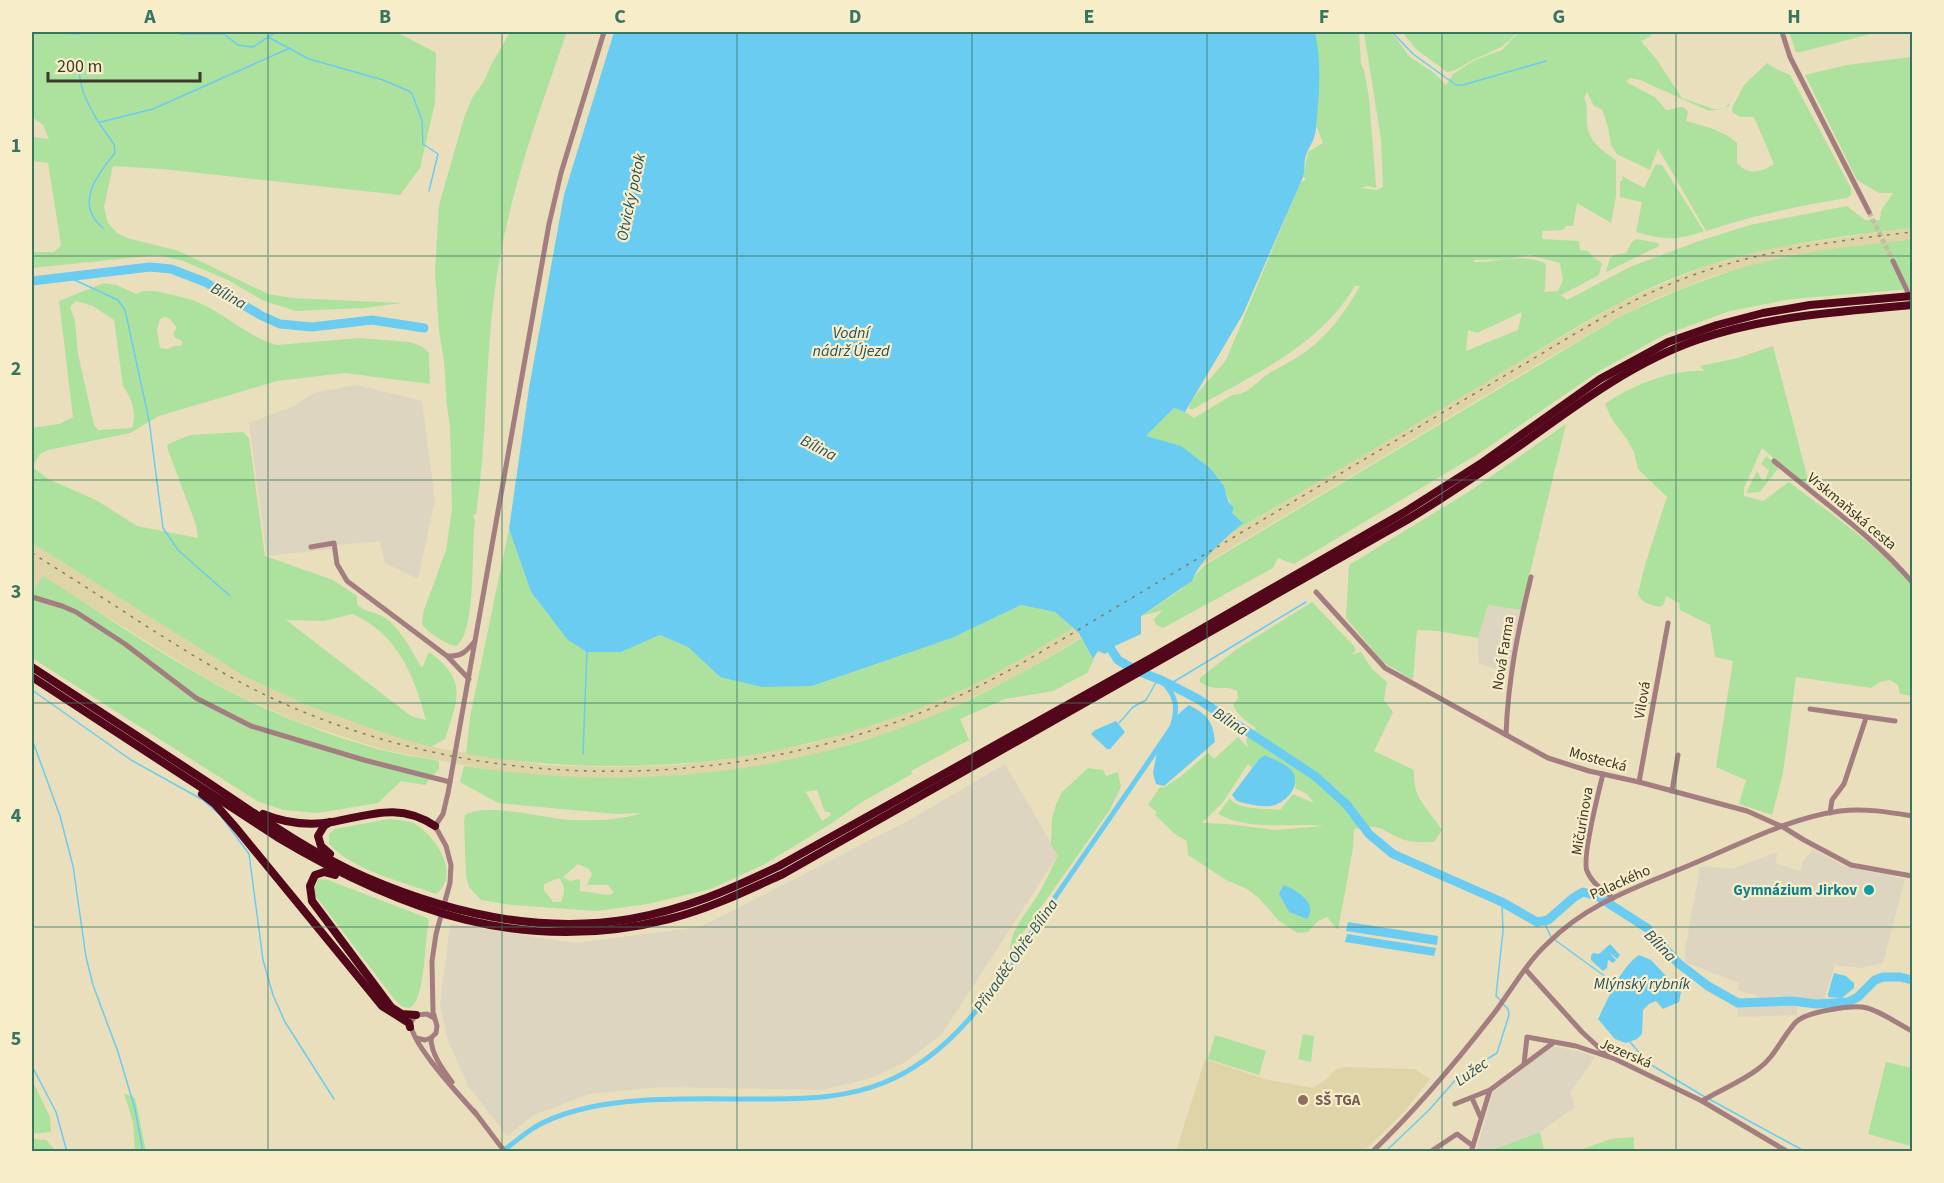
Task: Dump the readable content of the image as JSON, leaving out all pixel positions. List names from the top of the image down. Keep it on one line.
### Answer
{"streets":{"street":["Vrskmaňská cesta","Nová Farma","Vilová","Mostecká","Mičurinova","Palackého","Jezerská"]},"crossings":[["Nová Farma","Mostecká"],["Vilová","Mostecká"],["Mostecká","Mičurinova"],["Mostecká","Palackého"],["Mičurinova","Palackého"]],"water":["Otvický potok","Bílina","Vodní nádrž Újezd","Přivaděč Ohře-Bílina","Mlýnský rybník","Lužec"],"places":["Gymnázium Jirkov","SŠ TGA"],"scale_bar":"200 m","grid":{"columns":["A","B","C","D","E","F","G","H"],"rows":["1","2","3","4","5"]}}
